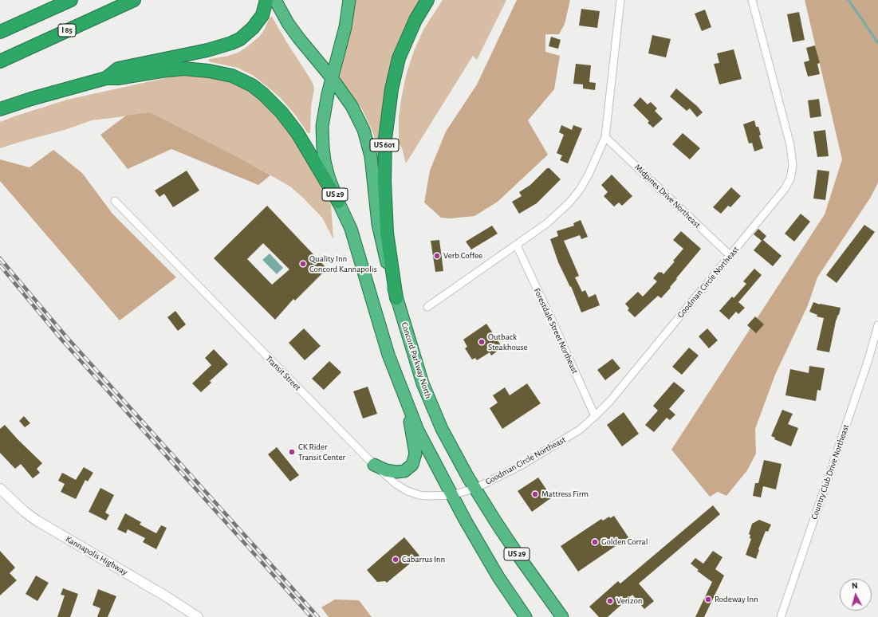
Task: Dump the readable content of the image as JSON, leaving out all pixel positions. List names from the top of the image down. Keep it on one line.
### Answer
{"streets":{"highway":["I 85","US 601","US 29","Concord Parkway North"],"main road":["Kannapolis Highway"],"street":["Midpines Drive Northeast","Goodman Circle Northeast","Forestdale Street Northeast","Transit Street","Country Club Drive Northeast"]},"crossings":[["US 601","Concord Parkway North"],["US 29","Concord Parkway North"],["US 29","Transit Street"],["Midpines Drive Northeast","Goodman Circle Northeast"],["Goodman Circle Northeast","Forestdale Street Northeast"],["Goodman Circle Northeast","Concord Parkway North"],["Goodman Circle Northeast","Transit Street"],["Concord Parkway North","Transit Street"]],"places":["Verb Coffee","Quality Inn Concord Kannapolis","Outback Steakhouse","CK Rider Transit Center","Mattress Firm","Golden Corral","Cabarrus Inn","Rodeway Inn","Verizon"],"north":"top"}
